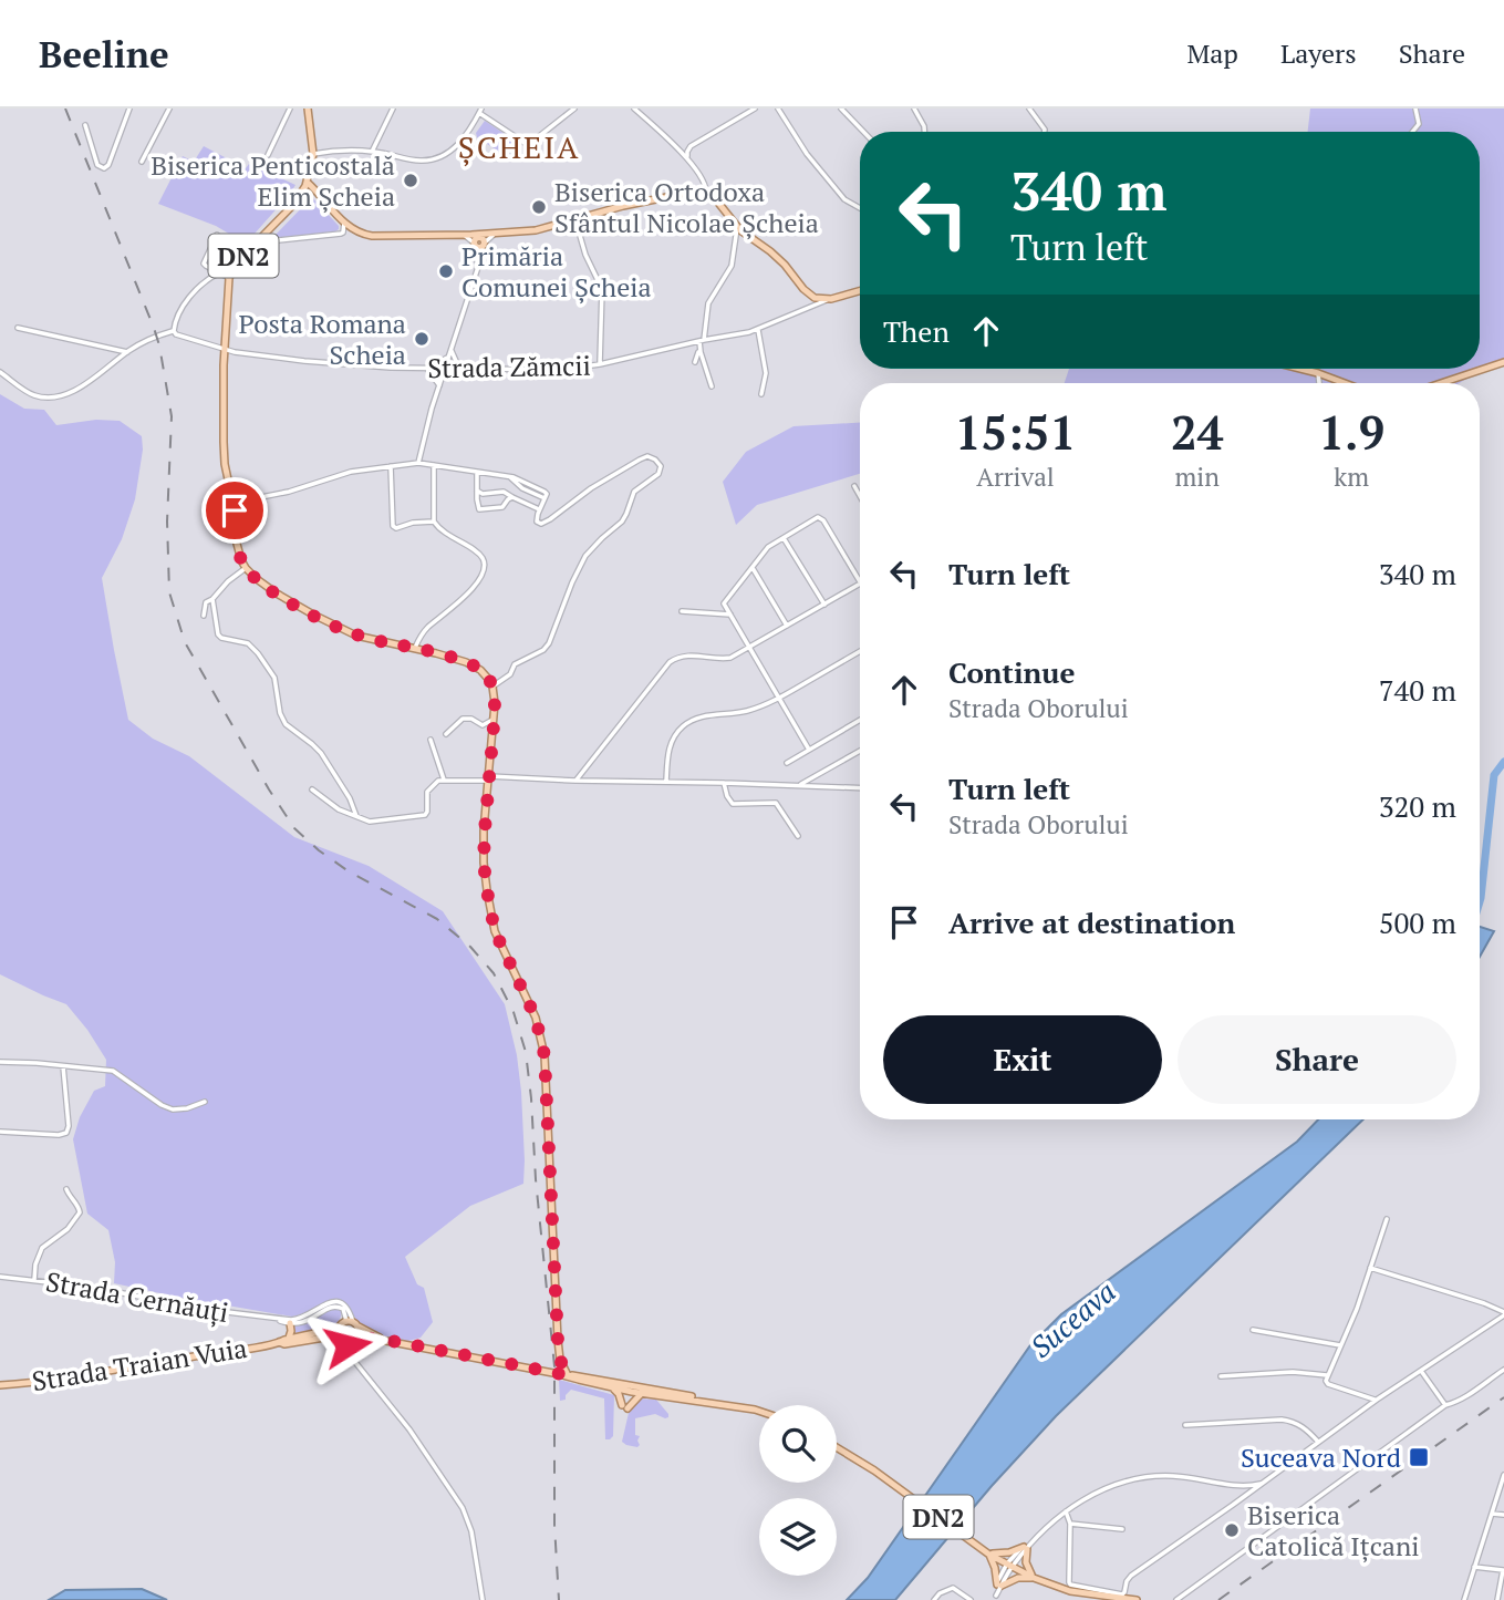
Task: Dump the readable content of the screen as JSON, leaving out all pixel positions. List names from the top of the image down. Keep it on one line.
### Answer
{"streets":{"main road":["DN2","Strada Zămcii","Strada Cernăuți","Strada Traian Vuia"]},"crossings":[["DN2","Strada Zămcii"],["Strada Cernăuți","Strada Traian Vuia"]],"districts":["ȘCHEIA"],"water":["Suceava"],"places":{"other":["Biserica Penticostală Elim Șcheia","Biserica Ortodoxa Sfântul Nicolae Șcheia","Primăria Comunei Șcheia","Posta Romana Scheia","Biserica Catolică Ițcani"],"transit":["Suceava Nord"]},"page":{"header":"Beeline","nav":["Map","Layers","Share"],"turn":["340 m","Turn left"],"then":"Then","eta":["15:51","Arrival","24","min","1.9","km"],"list":[{"name":"Turn left","value":"340 m"},{"name":"Continue","note":"Strada Oborului","value":"740 m"},{"name":"Turn left","note":"Strada Oborului","value":"320 m"},{"name":"Arrive at destination","value":"500 m"}],"buttons":["Exit","Share"]}}
